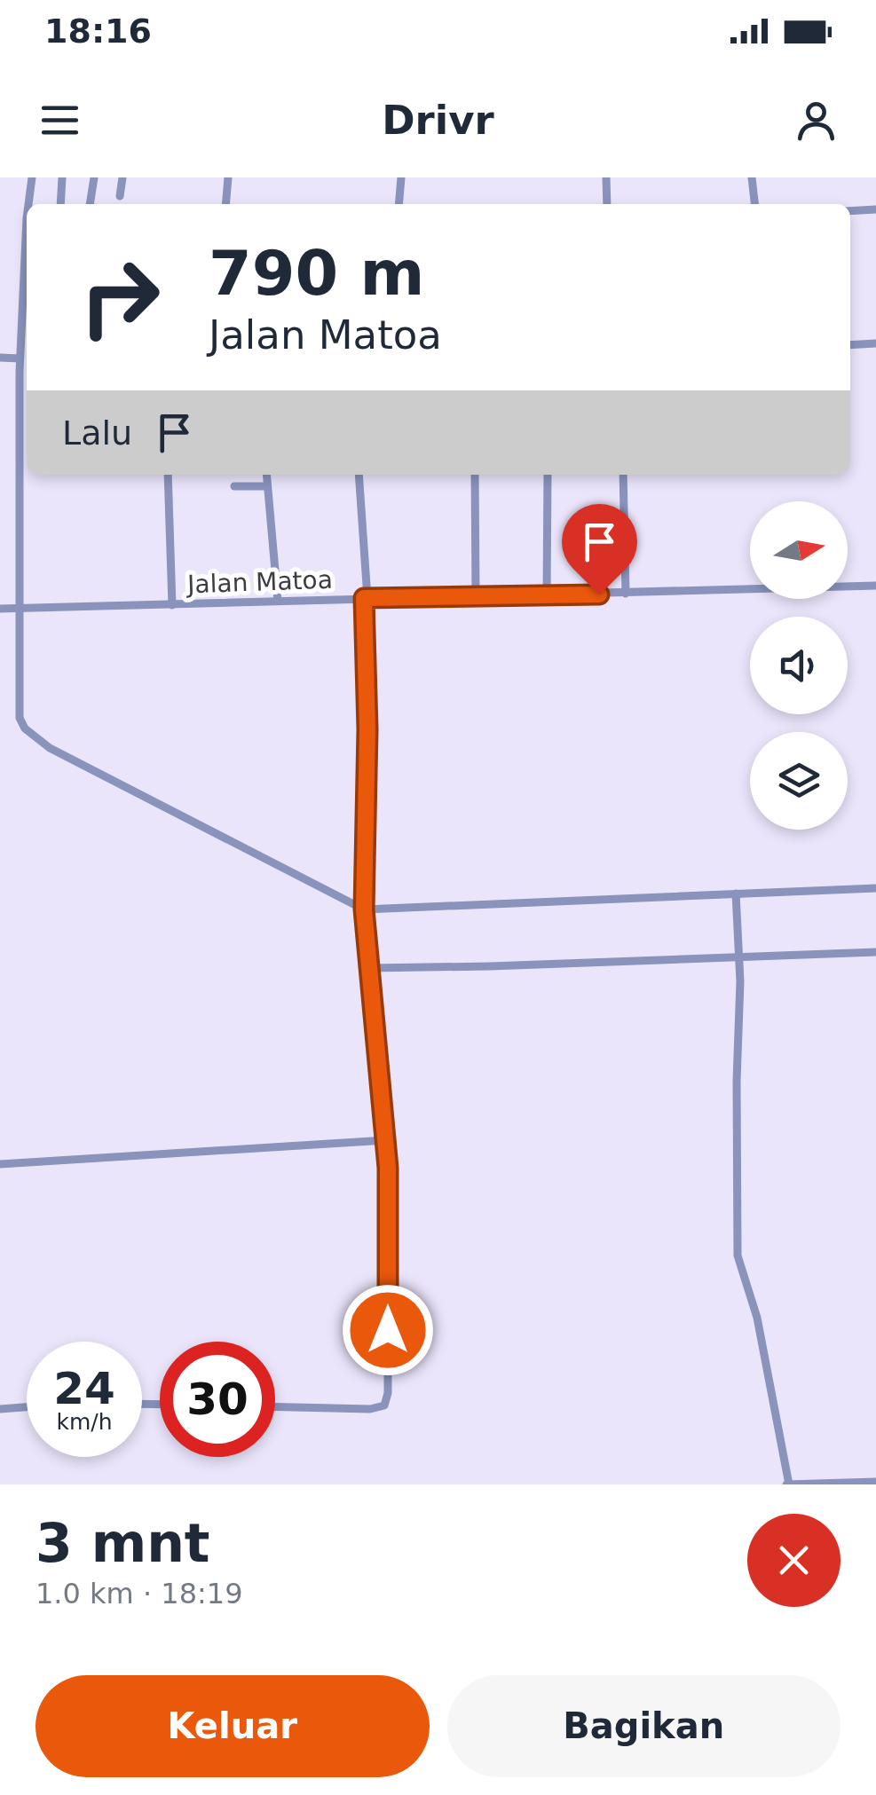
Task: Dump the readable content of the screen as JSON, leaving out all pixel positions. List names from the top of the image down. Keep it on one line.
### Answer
{"streets":{"street":["Jalan Matoa"]},"north":"right","page":{"status":"18:16","header":"Drivr","turn":["790 m","Jalan Matoa"],"then":"Lalu","speed":"24 km/h","limit":"30","heading":["3 mnt","1.0 km · 18:19"],"buttons":["Keluar","Bagikan"]}}
